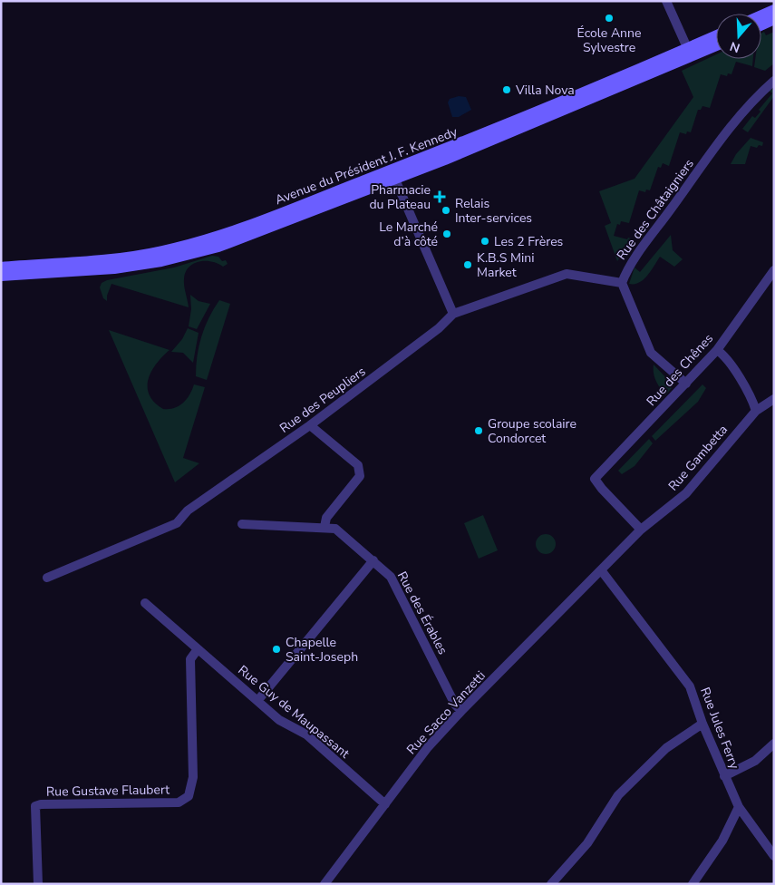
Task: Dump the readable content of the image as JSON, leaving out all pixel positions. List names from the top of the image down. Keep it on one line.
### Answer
{"streets":{"main road":["Avenue du Président J. F. Kennedy"],"street":["Rue des Châtaigniers","Rue des Chênes","Rue des Peupliers","Rue Gambetta","Rue des Érables","Rue Guy de Maupassant","Rue Sacco Vanzetti","Rue Jules Ferry","Rue Gustave Flaubert"]},"crossings":[["Rue des Châtaigniers","Rue des Peupliers"],["Rue des Chênes","Rue Gambetta"],["Rue Gambetta","Rue Sacco Vanzetti"],["Rue Gambetta","Rue Jules Ferry"],["Rue des Érables","Rue Sacco Vanzetti"],["Rue Guy de Maupassant","Rue Sacco Vanzetti"],["Rue Guy de Maupassant","Rue Gustave Flaubert"],["Rue Sacco Vanzetti","Rue Jules Ferry"]],"places":{"other":["École Anne Sylvestre","Villa Nova","Relais Inter-services","Le Marché d’à côté","Les 2 Frères","K.B.S Mini Market","Groupe scolaire Condorcet","Chapelle Saint-Joseph"],"health":["Pharmacie du Plateau"]},"north":"bottom"}
